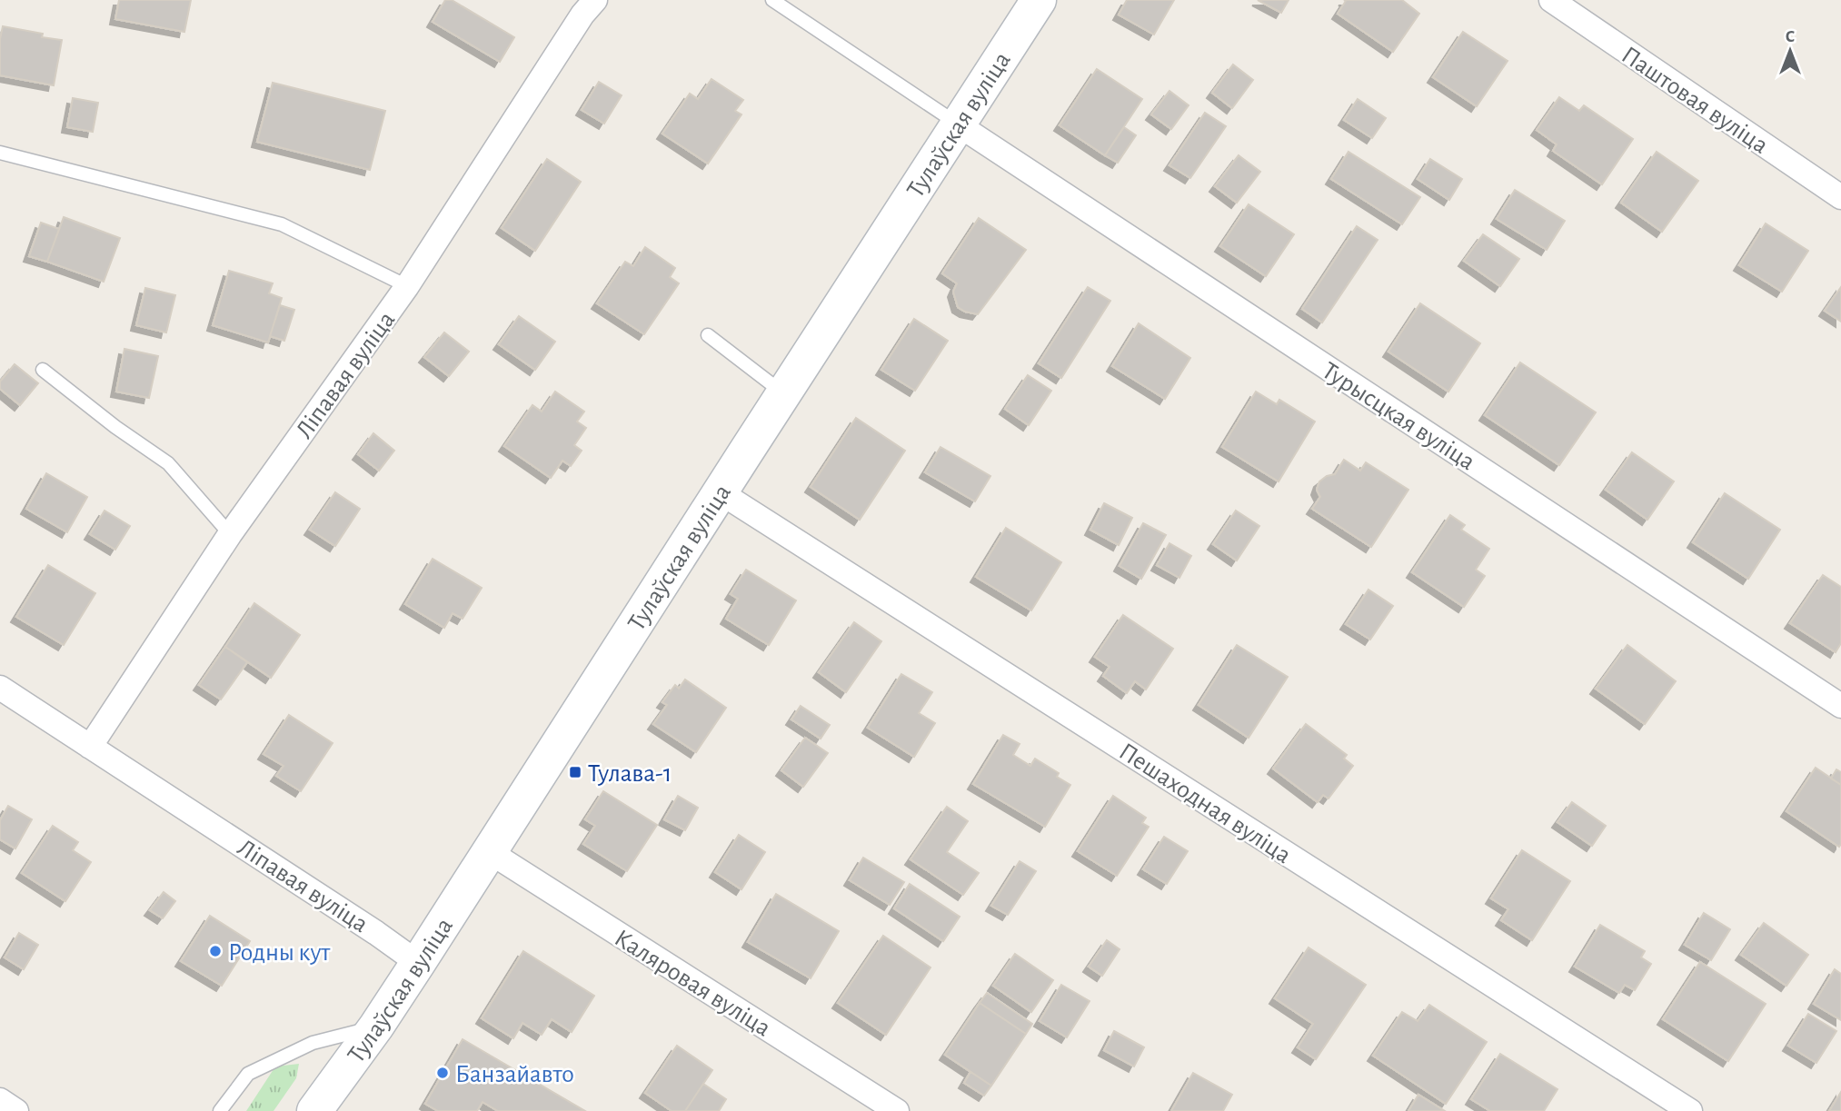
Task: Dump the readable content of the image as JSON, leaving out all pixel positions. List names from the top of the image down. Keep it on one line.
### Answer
{"streets":{"main road":["Тулаўская вуліца"],"street":["Паштовая вуліца","Ліпавая вуліца","Турысцкая вуліца","Пешаходная вуліца","Каляровая вуліца"]},"crossings":[["Тулаўская вуліца","Ліпавая вуліца"],["Тулаўская вуліца","Турысцкая вуліца"],["Тулаўская вуліца","Пешаходная вуліца"],["Тулаўская вуліца","Каляровая вуліца"]],"places":{"transit":["Тулава-1"],"other":["Родны кут","Банзайавто"]},"north":"top"}
